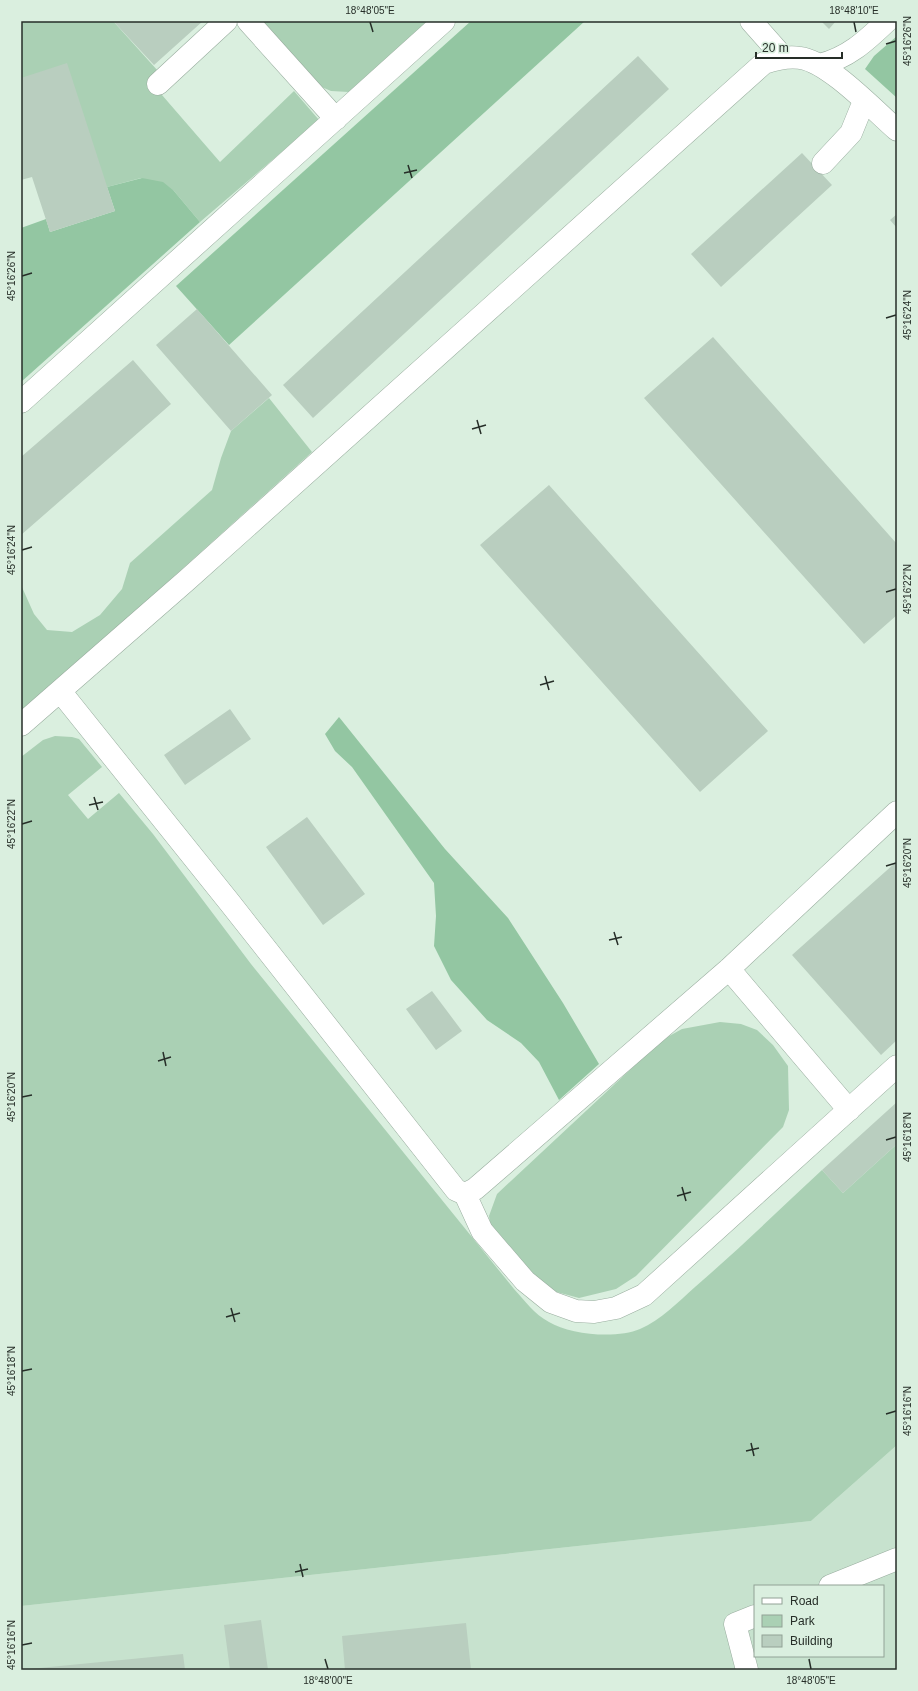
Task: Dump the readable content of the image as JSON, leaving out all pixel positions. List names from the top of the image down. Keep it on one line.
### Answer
{"legend":["Road","Park","Building"],"scale_bar":"20 m","coordinates":["18°48'05\"E","18°48'10\"E","45°16'26\"N","45°16'24\"N","45°16'22\"N","45°16'20\"N","45°16'18\"N","45°16'16\"N","18°48'00\"E"]}
